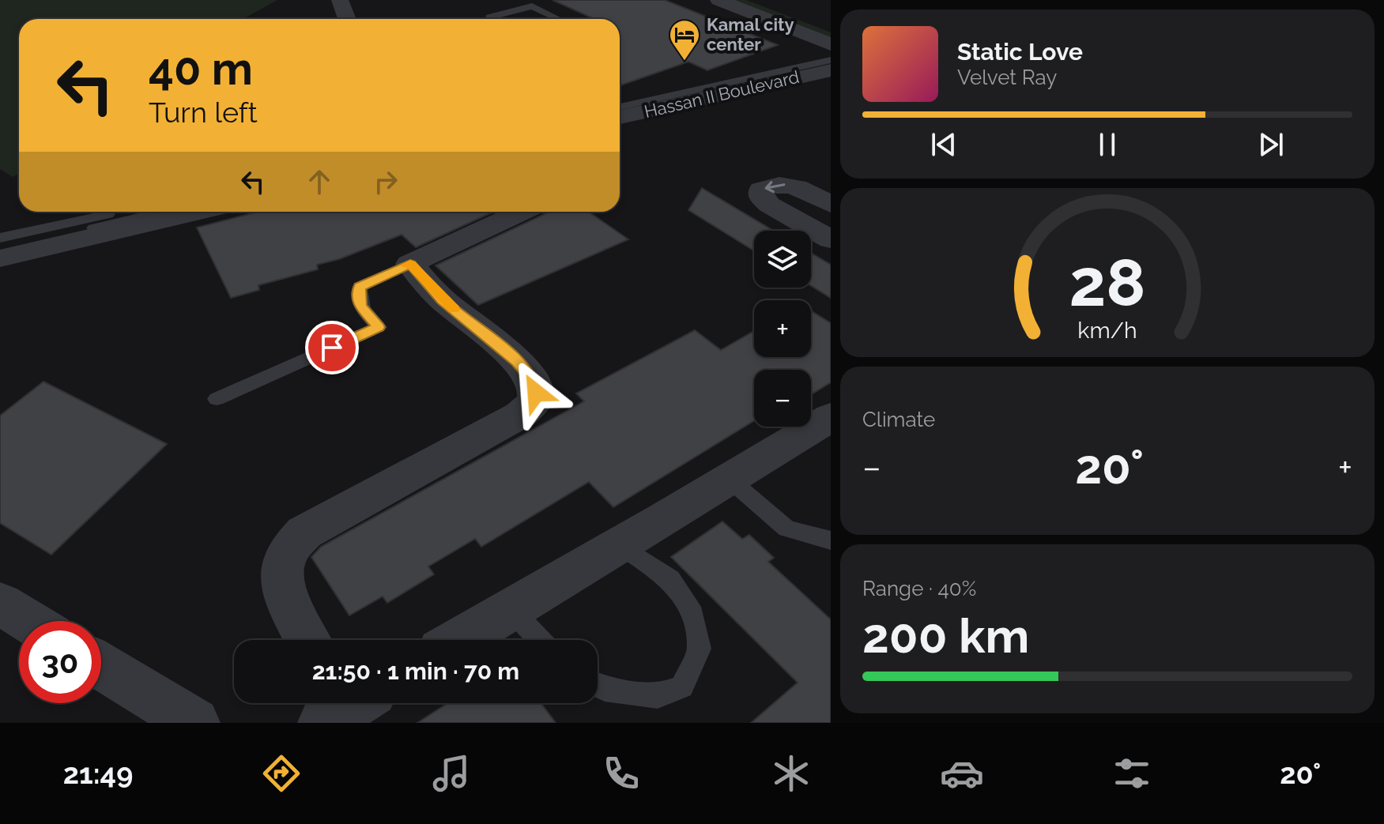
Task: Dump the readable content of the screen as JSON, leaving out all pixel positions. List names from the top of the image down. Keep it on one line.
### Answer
{"streets":{"street":["Hassan II Boulevard"]},"places":{"hotel":["Kamal city center"]},"page":{"turn":["40 m","Turn left"],"song":["Static Love","Velvet Ray"],"map_buttons":["+","−"],"tile":["Climate",["Range · 40%","200 km"]],"heat":["−","20°","+"],"limit":"30","trip":"21:50 · 1 min · 70 m","tabs":["21:49","20°"],"gauge":["28","km/h"]}}
